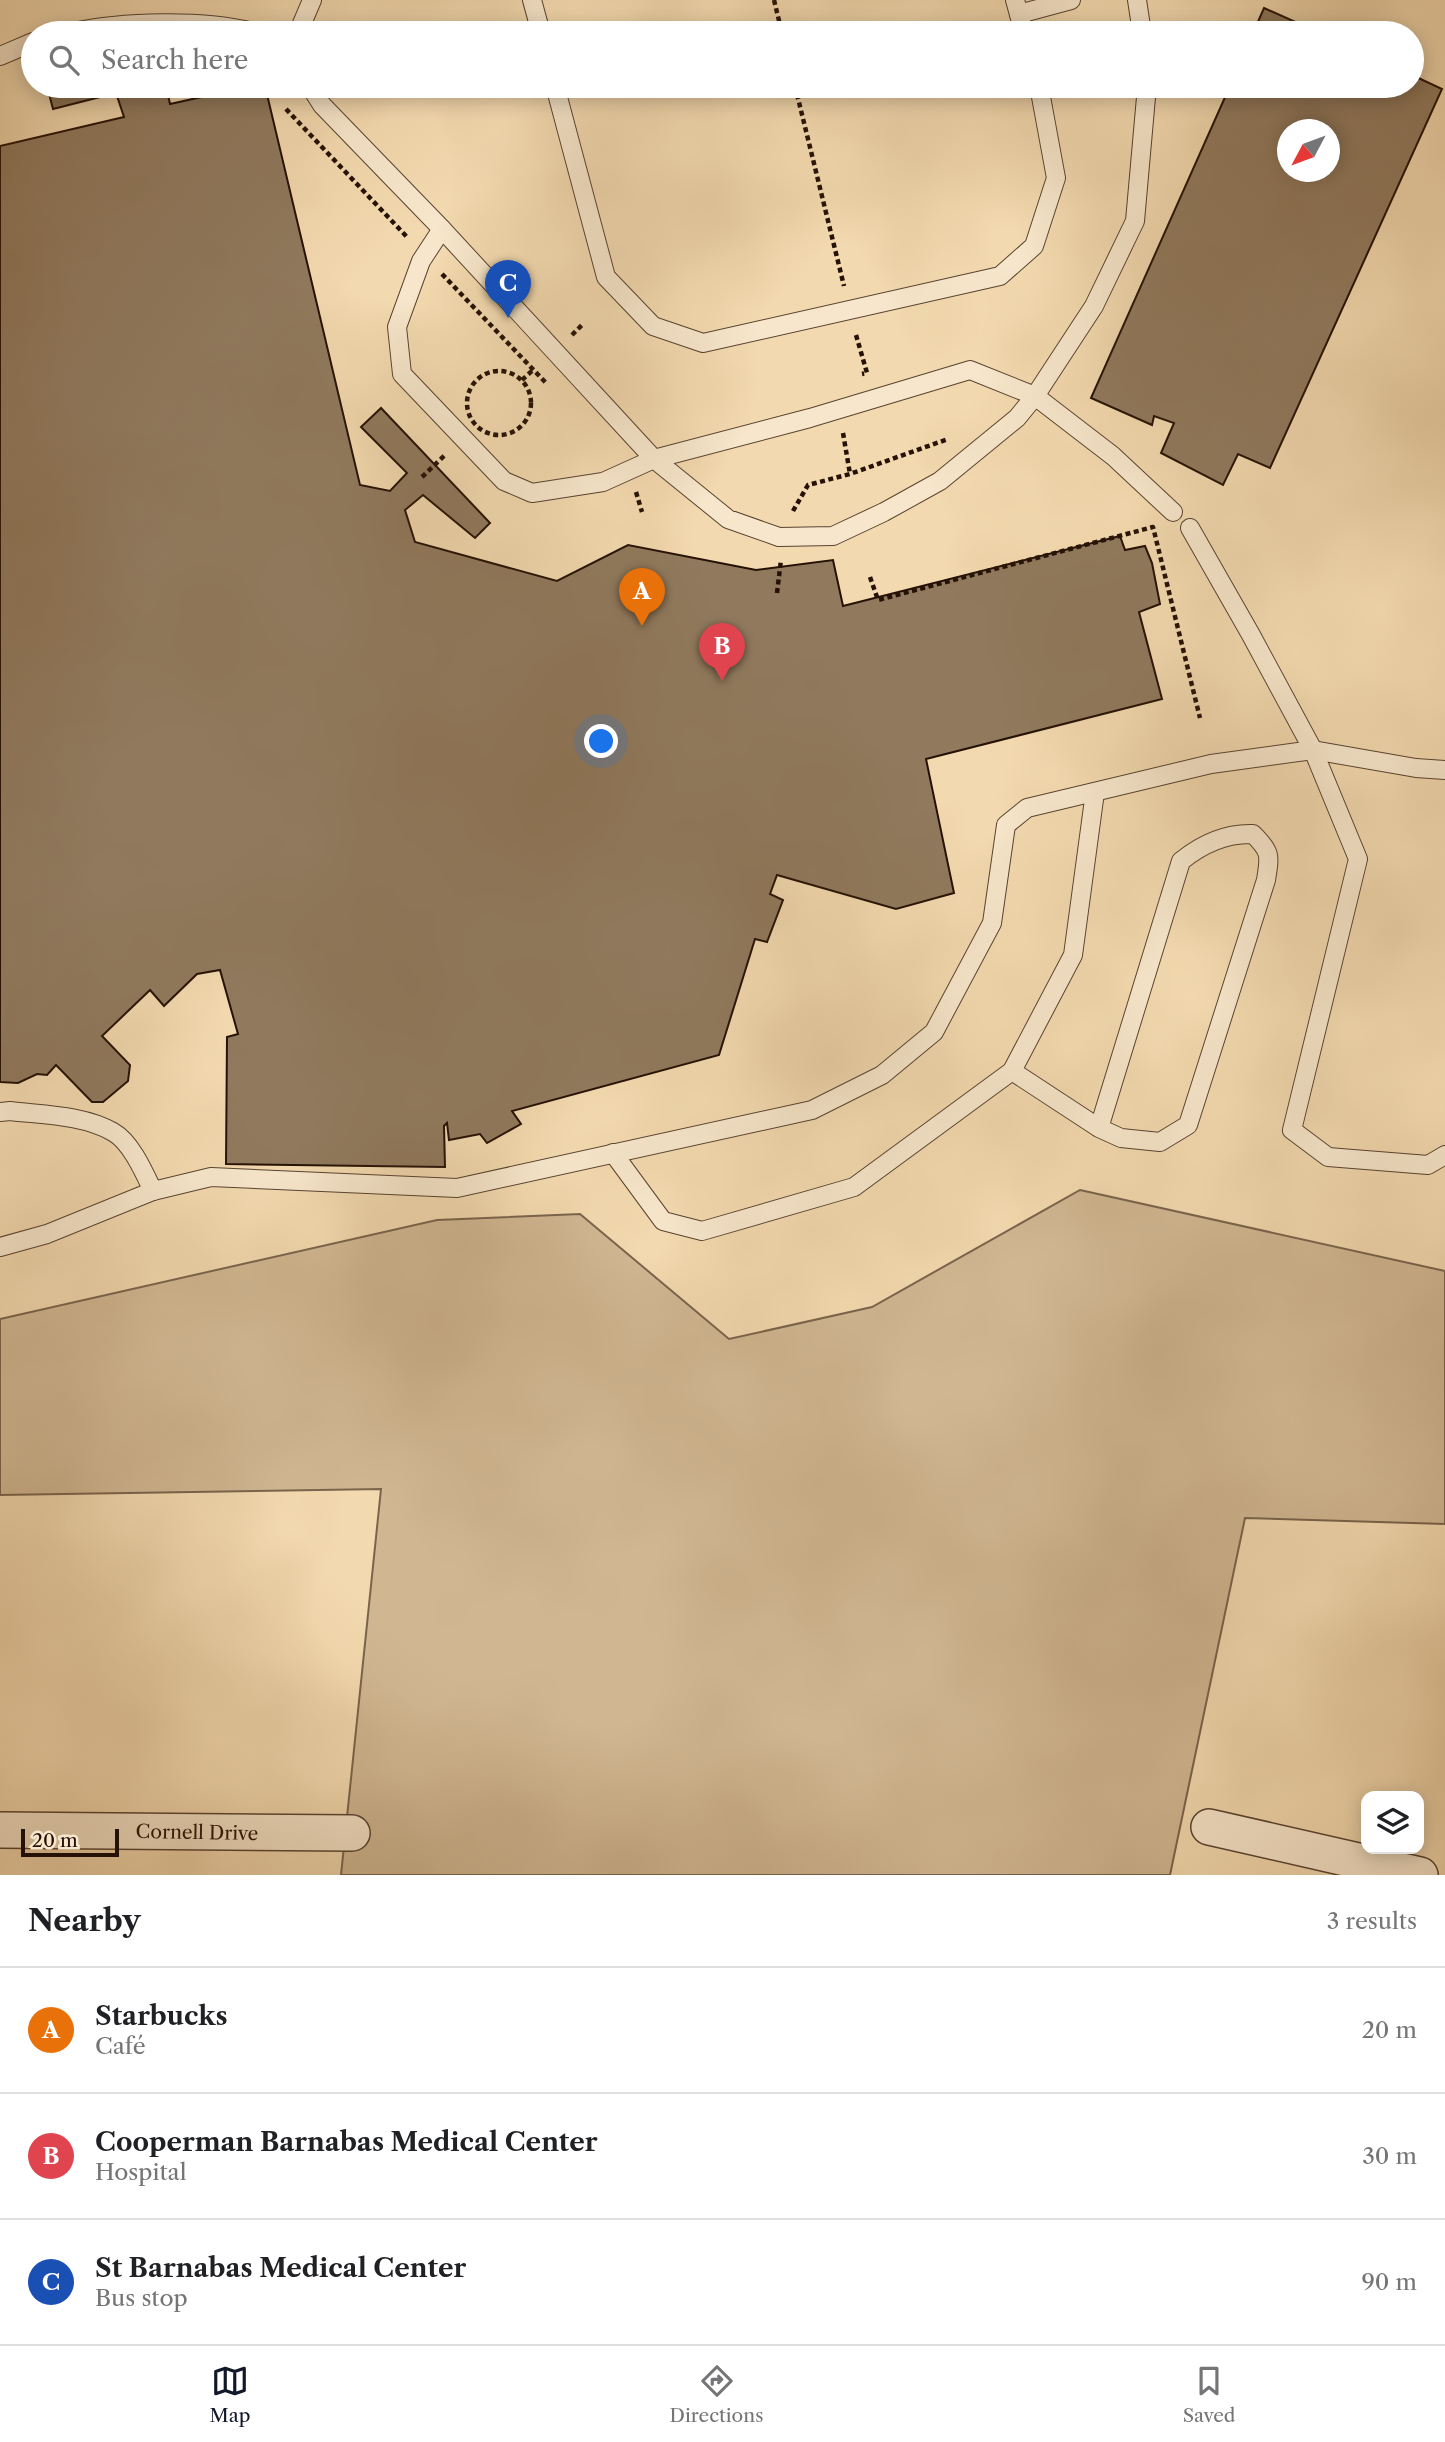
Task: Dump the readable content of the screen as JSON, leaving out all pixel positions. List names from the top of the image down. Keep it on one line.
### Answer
{"streets":{"street":["Cornell Drive"]},"scale_bar":"20 m","north":"bottom left","page":{"search":"Search here","pins":["C","A","B"],"scale":"20 m","heading":["Nearby","3 results"],"list":[{"mark":"A","name":"Starbucks","note":"Café","value":"20 m"},{"mark":"B","name":"Cooperman Barnabas Medical Center","note":"Hospital","value":"30 m"},{"mark":"C","name":"St Barnabas Medical Center","note":"Bus stop","value":"90 m"}],"nav":["Map","Directions","Saved"]}}
